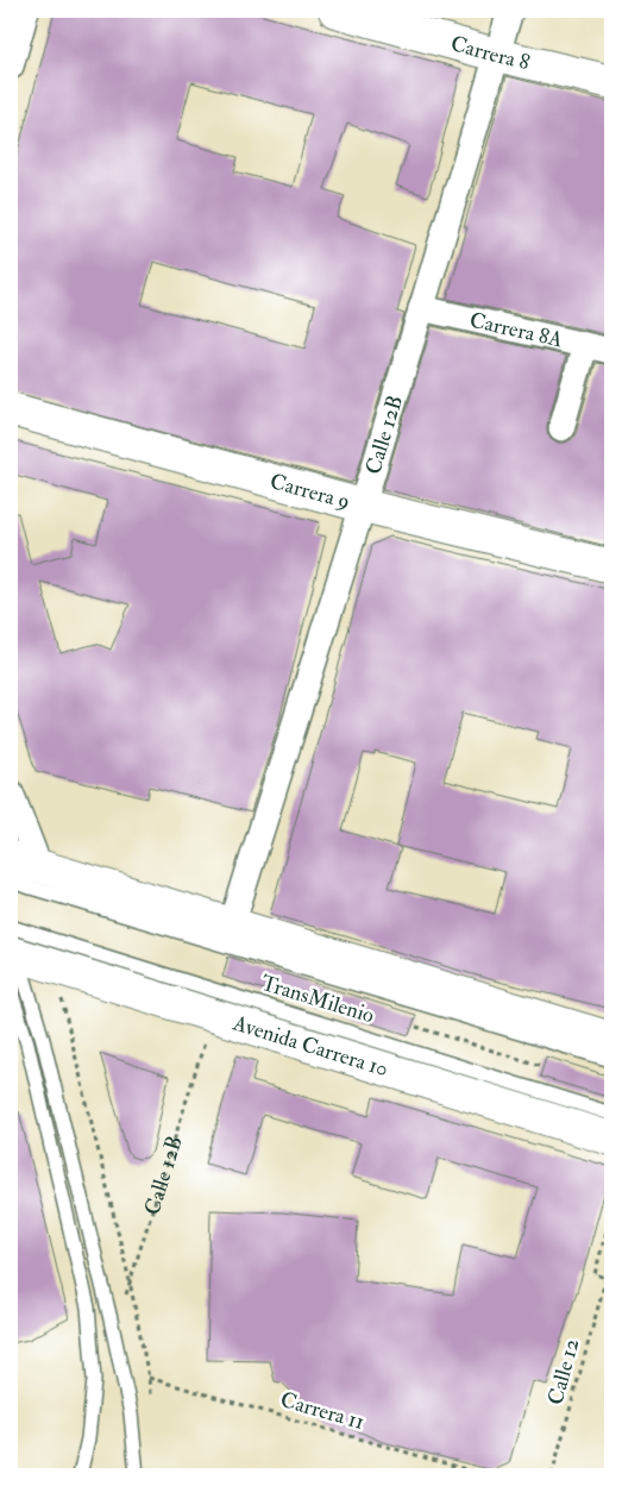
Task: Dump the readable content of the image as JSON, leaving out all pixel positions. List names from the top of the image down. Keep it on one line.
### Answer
{"streets":{"main road":["Carrera 8","Carrera 9","Avenida Carrera 10"],"street":["Carrera 8A","Calle 12B"],"lane":["TransMilenio"],"path":["Calle 12","Carrera 11"]},"crossings":[["Carrera 8","Calle 12B"],["Carrera 8A","Calle 12B"],["Calle 12B","Carrera 9"],["Calle 12B","Avenida Carrera 10"],["TransMilenio","Avenida Carrera 10"]]}
